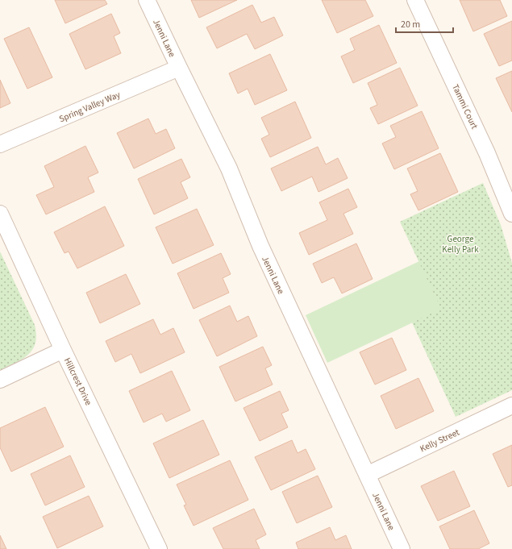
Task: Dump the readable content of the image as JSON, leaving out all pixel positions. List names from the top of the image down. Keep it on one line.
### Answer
{"streets":{"street":["Jenni Lane","Spring Valley Way","Tammi Court","Hillcrest Drive","Kelly Street"]},"crossings":[["Jenni Lane","Spring Valley Way"],["Jenni Lane","Kelly Street"]],"parks":["George Kelly Park"],"scale_bar":"20 m"}
